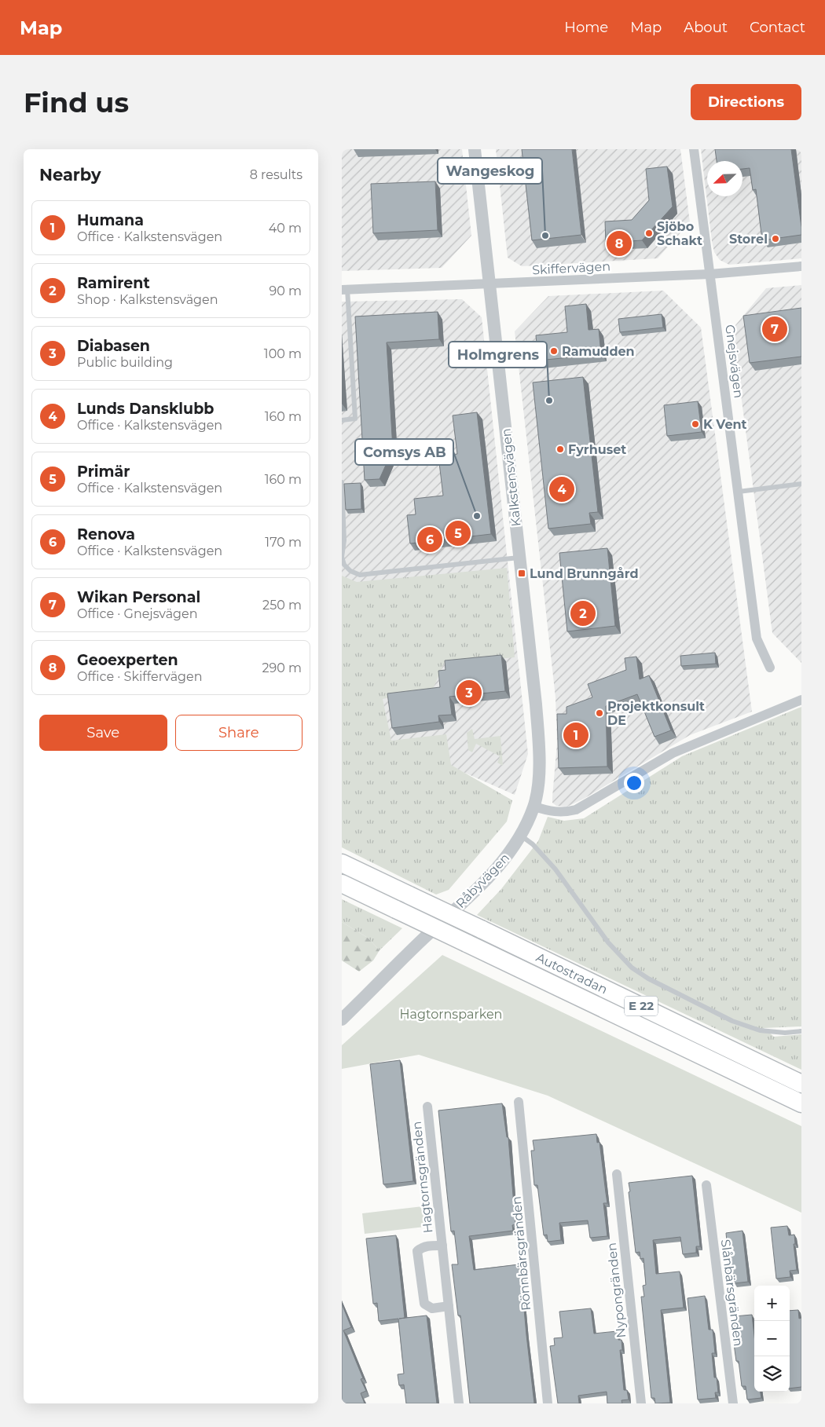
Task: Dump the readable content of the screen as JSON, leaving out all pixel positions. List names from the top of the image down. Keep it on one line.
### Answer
{"streets":{"highway":["Autostradan","E 22"],"street":["Skiffervägen","Gnejsvägen","Kalkstensvägen","Råbyvägen","Hagtornsgränden","Rönnbärsgränden","Nypongränden","Slånbärsgränden"]},"crossings":[["Skiffervägen","Gnejsvägen"],["Skiffervägen","Kalkstensvägen"],["Kalkstensvägen","Råbyvägen"]],"parks":["Hagtornsparken"],"places":{"other":["Sjöbo Schakt","Wangeskog","Storel","Ramudden","Holmgrens","K Vent","Fyrhuset","Comsys AB","Projektkonsult DE"],"transit":["Lund Brunngård"]},"north":"bottom left","page":{"header":"Map","nav":["Home","Map","About","Contact"],"buttons":["Directions",["Save","Share"]],"title":"Find us","heading":["Nearby","8 results"],"list":[{"mark":"1","name":"Humana","note":"Office · Kalkstensvägen","value":"40 m"},{"mark":"2","name":"Ramirent","note":"Shop · Kalkstensvägen","value":"90 m"},{"mark":"3","name":"Diabasen","note":"Public building","value":"100 m"},{"mark":"4","name":"Lunds Dansklubb","note":"Office · Kalkstensvägen","value":"160 m"},{"mark":"5","name":"Primär","note":"Office · Kalkstensvägen","value":"160 m"},{"mark":"6","name":"Renova","note":"Office · Kalkstensvägen","value":"170 m"},{"mark":"7","name":"Wikan Personal","note":"Office · Gnejsvägen","value":"250 m"},{"mark":"8","name":"Geoexperten","note":"Office · Skiffervägen","value":"290 m"}],"pins":["8","7","4","5","6","2","3","1"],"map_buttons":["+","−"]}}
